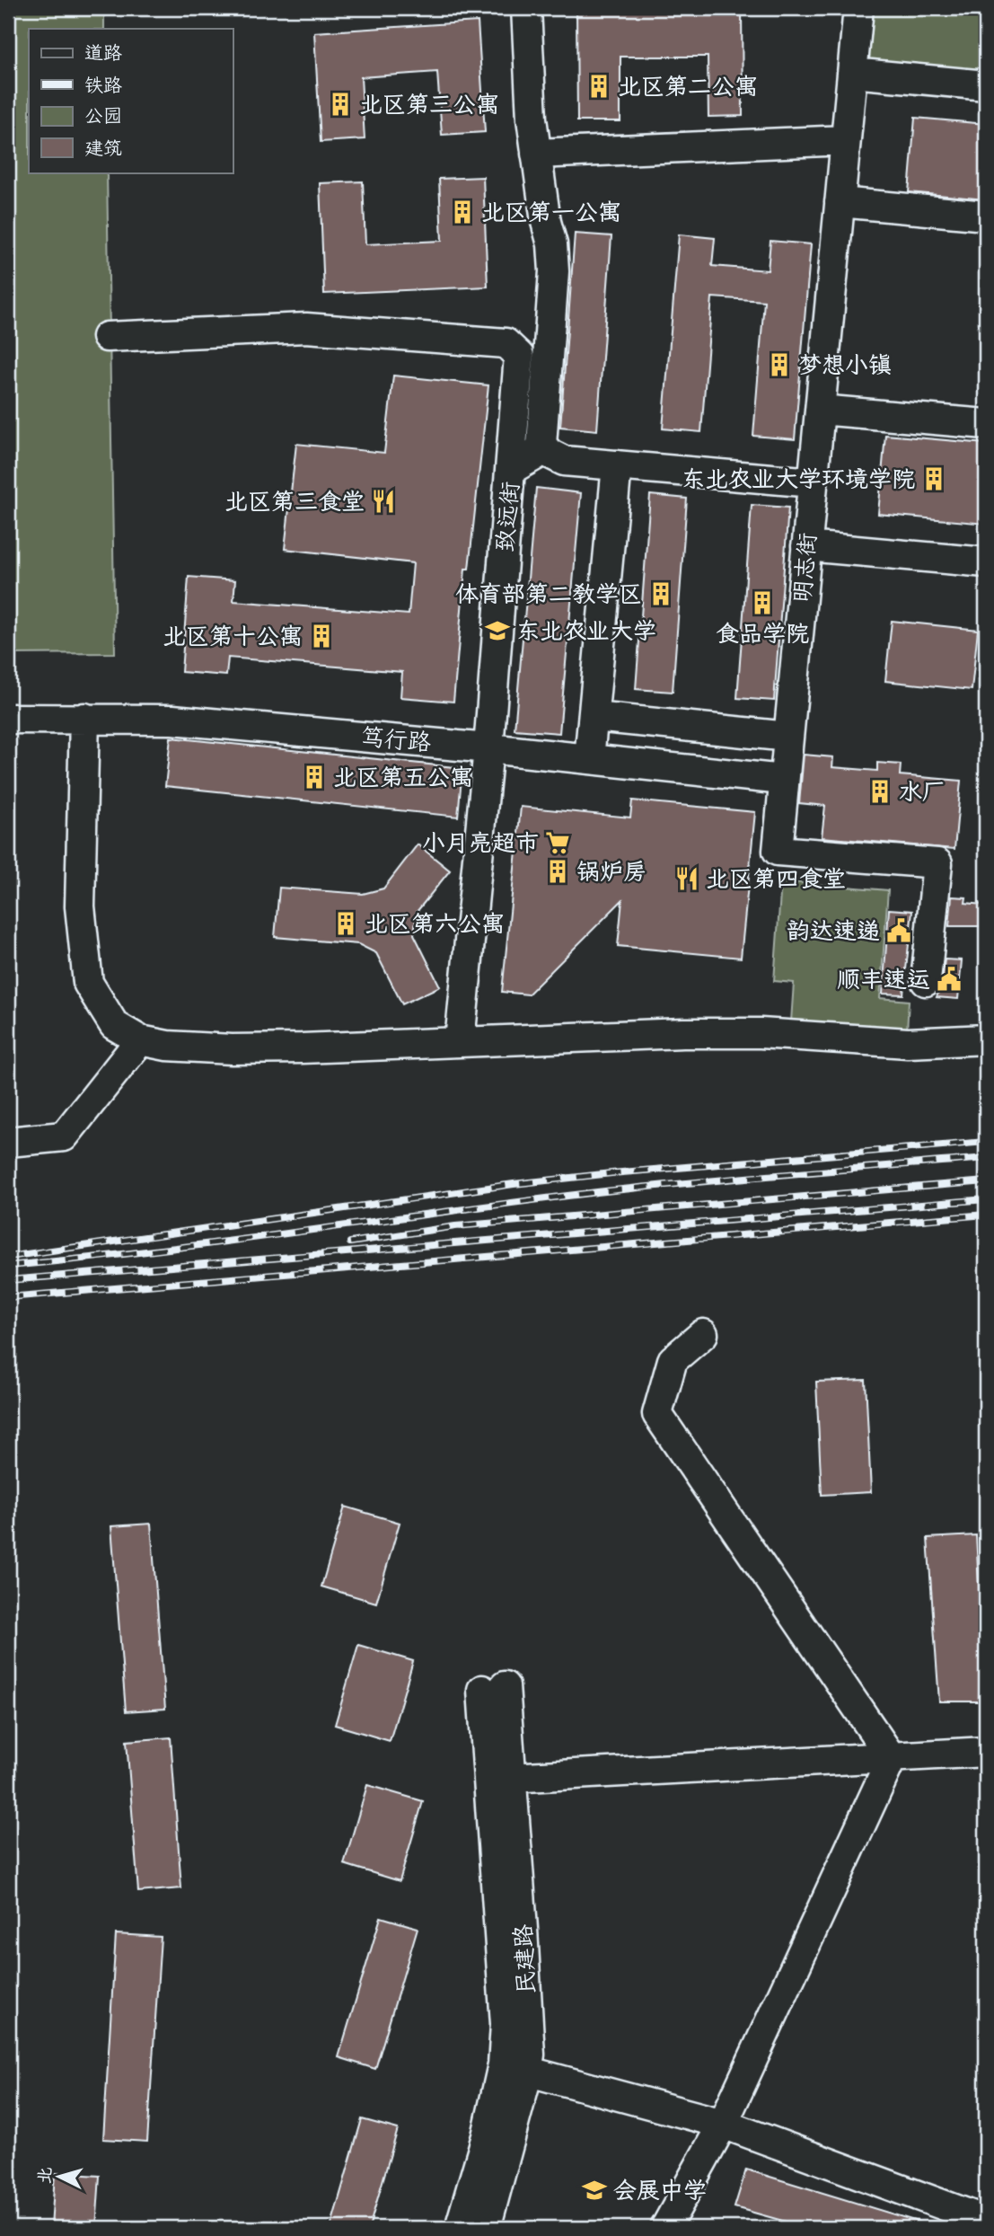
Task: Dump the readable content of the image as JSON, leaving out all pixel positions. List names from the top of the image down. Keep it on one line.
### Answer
{"streets":{"street":["致远街","明志街","笃行路","民建路"]},"crossings":[["致远街","笃行路"],["明志街","笃行路"]],"places":{"building":["北区第二公寓","北区第三公寓","北区第一公寓","梦想小镇","东北农业大学环境学院","体育部第二教学区","食品学院","北区第十公寓","北区第五公寓","水厂","锅炉房","北区第六公寓"],"restaurant":["北区第三食堂","北区第四食堂"],"school or university":["东北农业大学","会展中学"],"supermarket":["小月亮超市"],"public building":["韵达速递","顺丰速运"]},"legend":["道路","铁路","公园","建筑"],"north":"left"}
